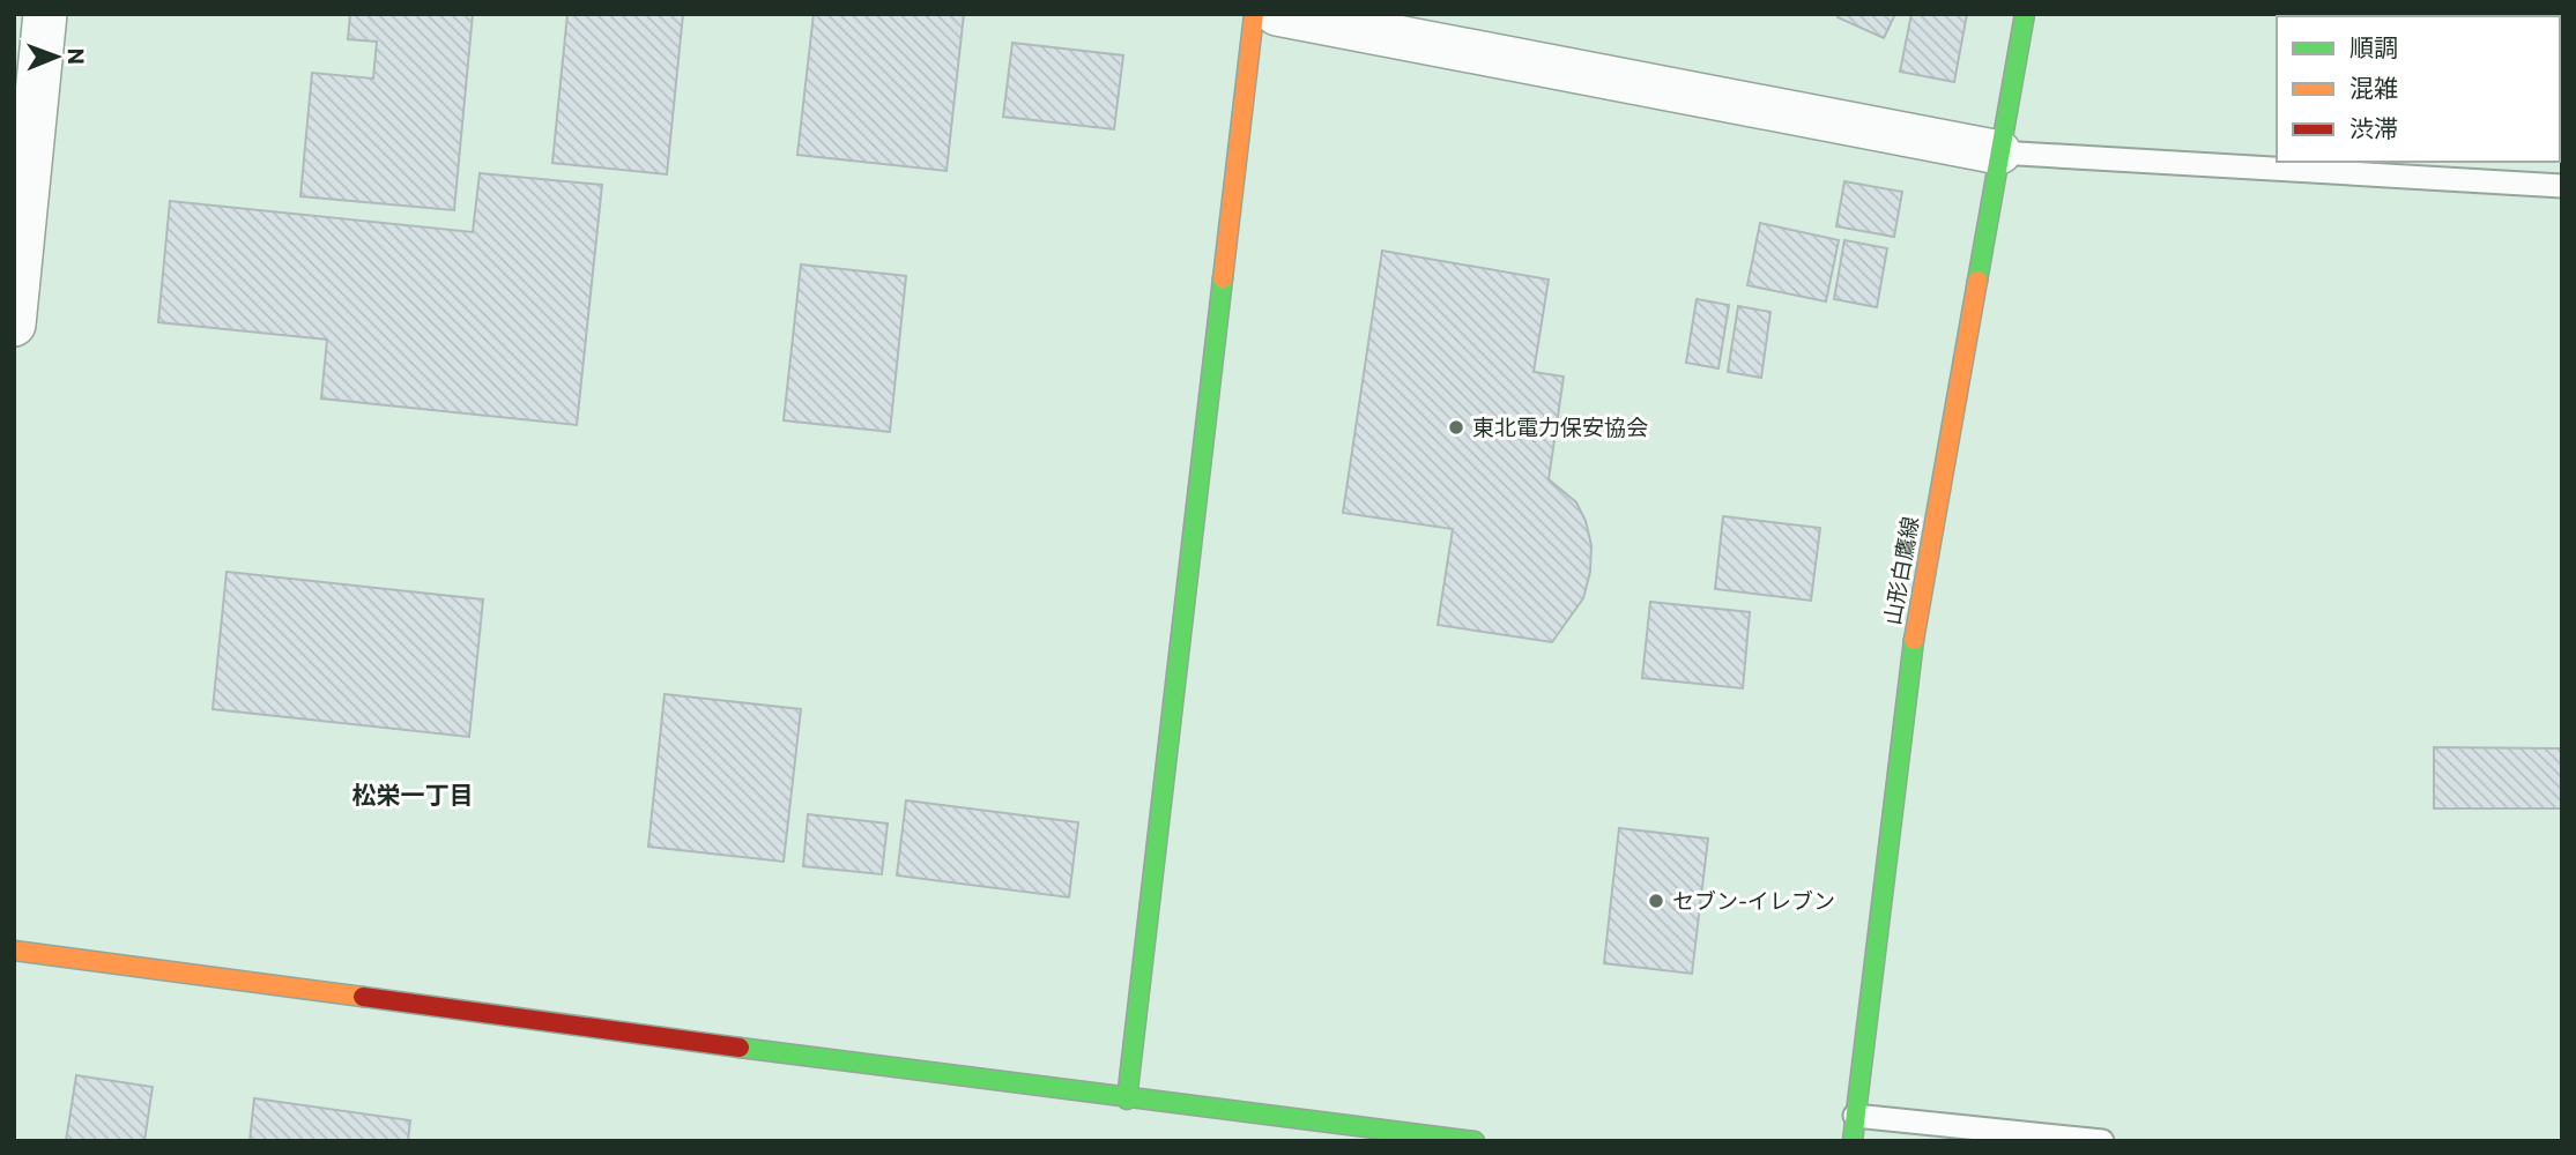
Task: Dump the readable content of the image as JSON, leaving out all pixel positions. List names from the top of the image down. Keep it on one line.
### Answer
{"streets":{"street":["山形白鷹線"]},"districts":["松栄一丁目"],"places":["東北電力保安協会","セブン-イレブン"],"legend":["順調","混雑","渋滞"],"north":"right"}
